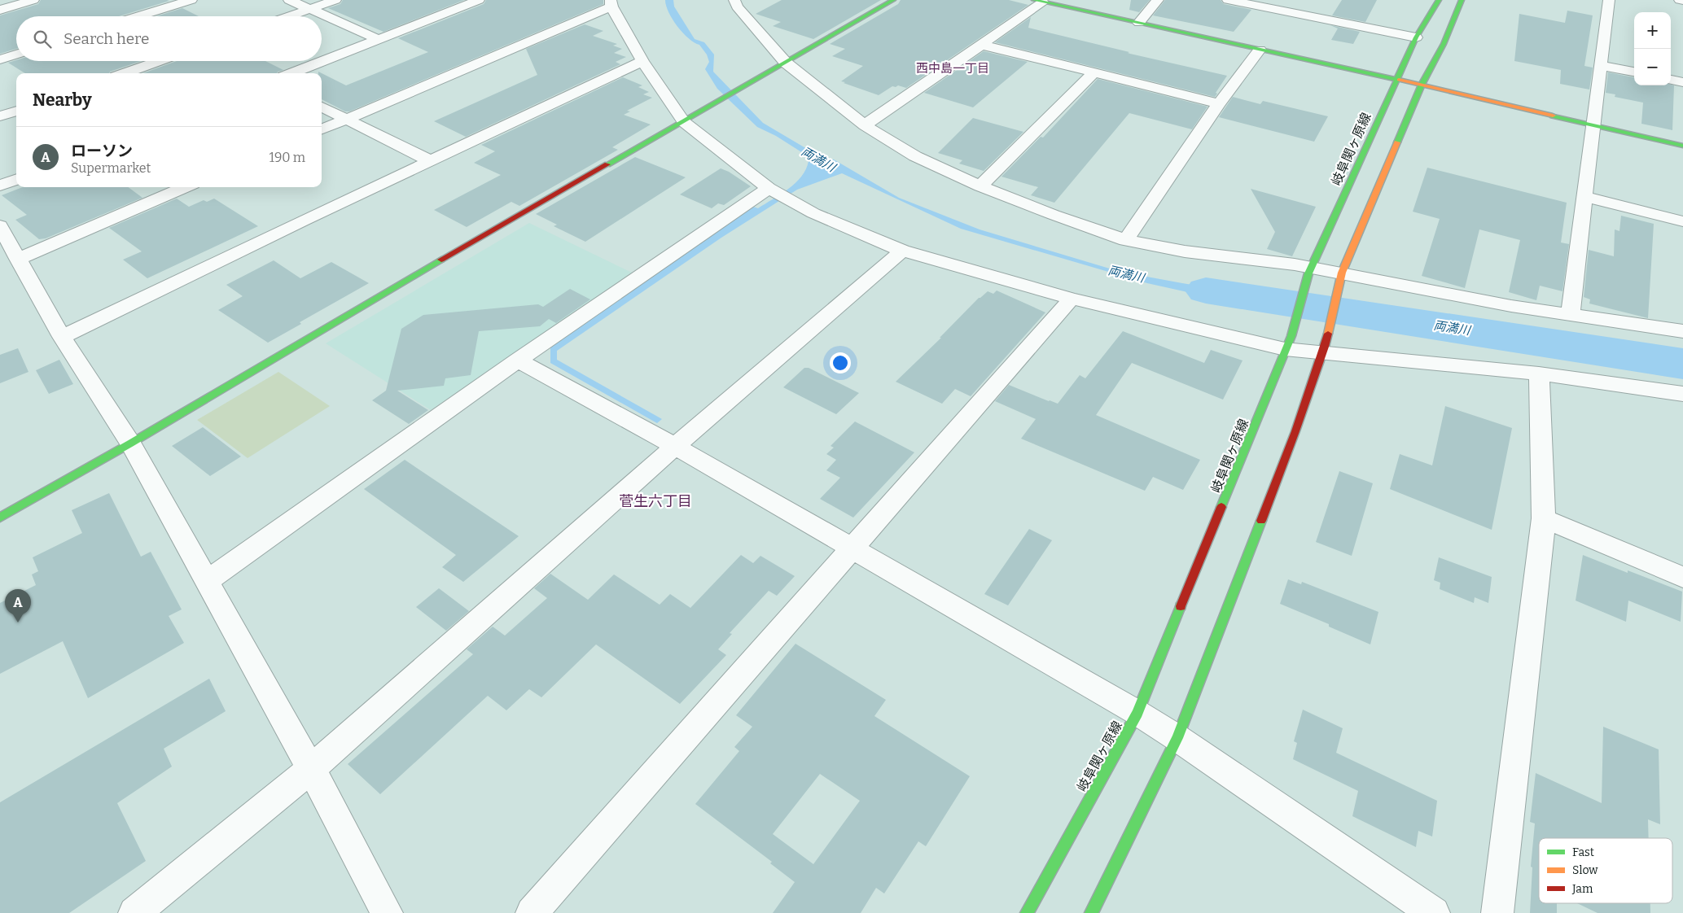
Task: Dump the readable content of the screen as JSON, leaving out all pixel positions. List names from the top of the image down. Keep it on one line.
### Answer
{"streets":{"main road":["岐阜関ヶ原線"]},"districts":["西中島一丁目","菅生六丁目"],"water":["両満川"],"legend":["Fast","Slow","Jam"],"page":{"map_buttons":["+","−"],"search":"Search here","heading":"Nearby","list":[{"mark":"A","name":"ローソン","note":"Supermarket","value":"190 m"}],"pins":"A"}}
